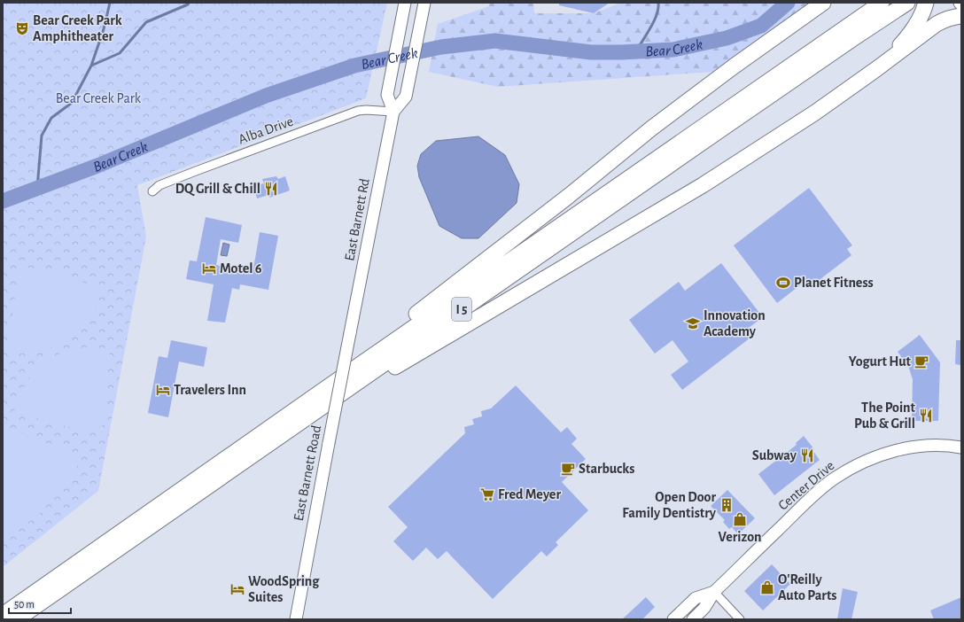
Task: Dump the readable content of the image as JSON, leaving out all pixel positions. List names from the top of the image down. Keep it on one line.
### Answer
{"streets":{"highway":["I 5"],"main road":["East Barnett Rd","East Barnett Road","Center Drive"],"street":["Alba Drive"]},"crossings":[["Alba Drive","East Barnett Rd"],["East Barnett Rd","East Barnett Road"]],"water":["Bear Creek"],"parks":["Bear Creek Park"],"places":{"theatre":["Bear Creek Park Amphitheater"],"restaurant":["DQ Grill & Chill","The Point Pub & Grill","Subway"],"hotel":["Motel 6","Travelers Inn","WoodSpring Suites"],"sports":["Planet Fitness"],"school or university":["Innovation Academy"],"cafe":["Yogurt Hut","Starbucks"],"supermarket":["Fred Meyer"],"building":["Open Door Family Dentistry"],"shop":["Verizon","O'Reilly Auto Parts"]},"scale_bar":"50 m"}
